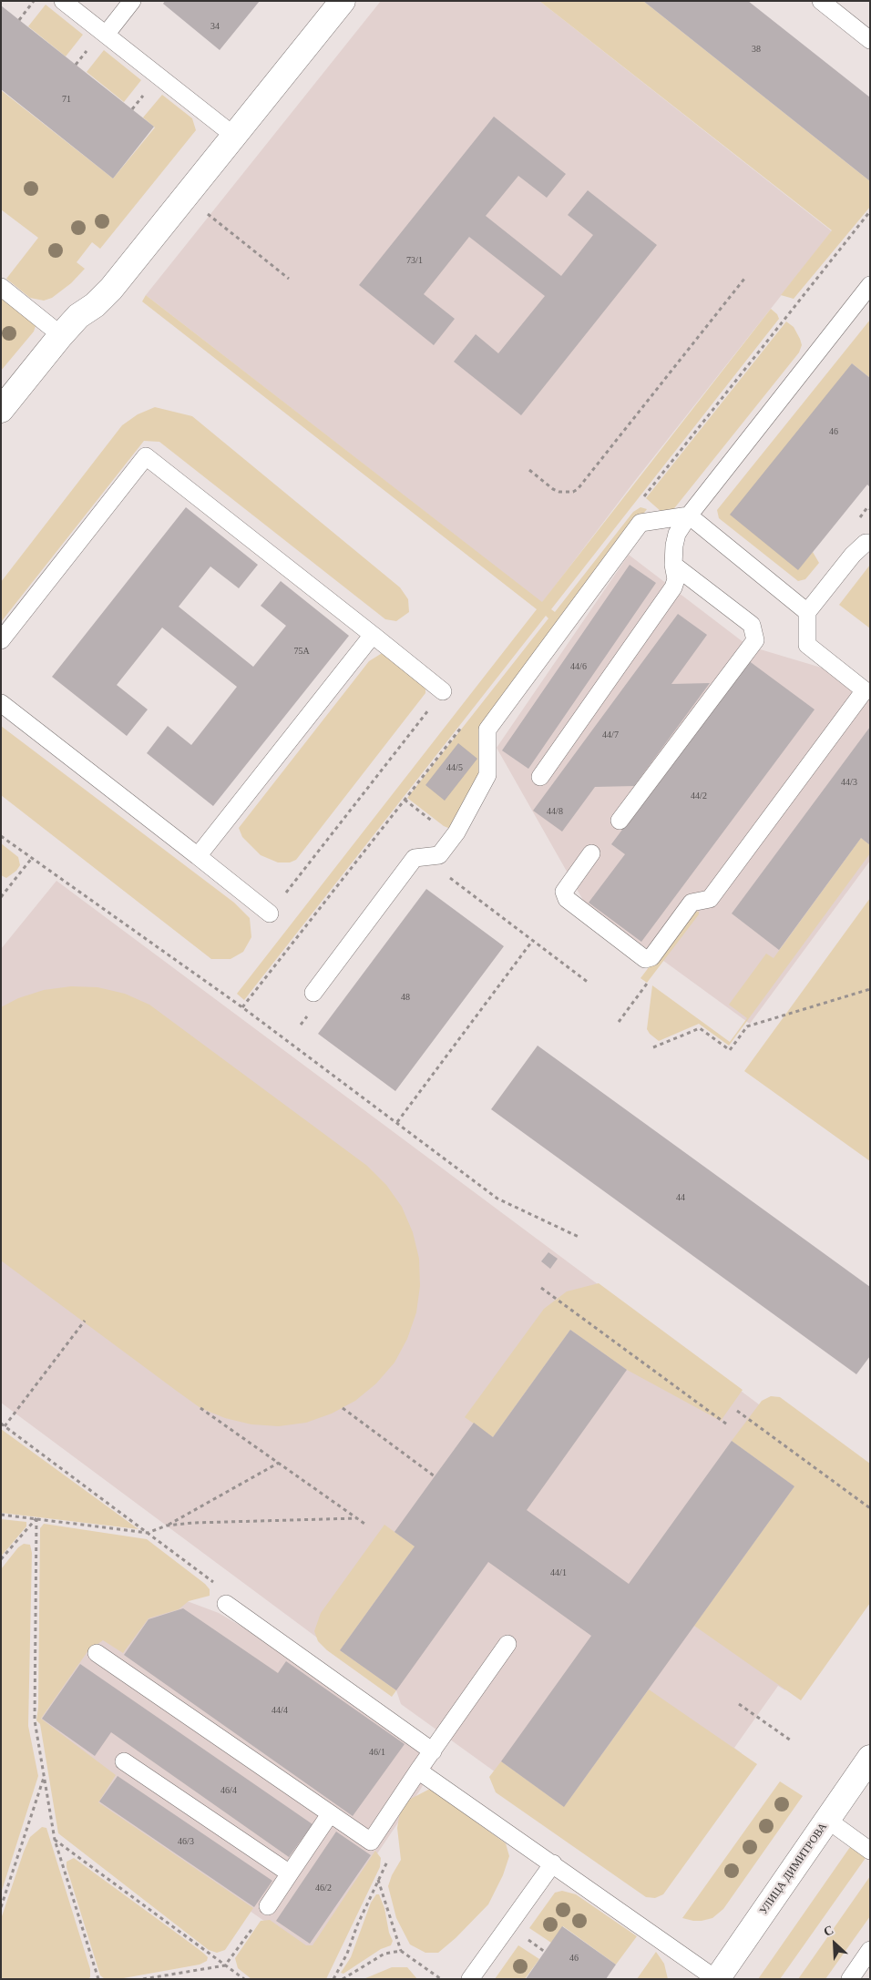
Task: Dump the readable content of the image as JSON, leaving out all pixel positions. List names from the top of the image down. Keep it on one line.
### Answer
{"streets":{"street":["УЛИЦА ДИМИТРОВА"]},"house_numbers":["34","38","71","73/1","46","75А","44/6","44/7","44/5","44/3","44/2","44/8","48","44","44/1","44/4","46/1","46/4","46/3","46/2","46"],"north":"top left"}
